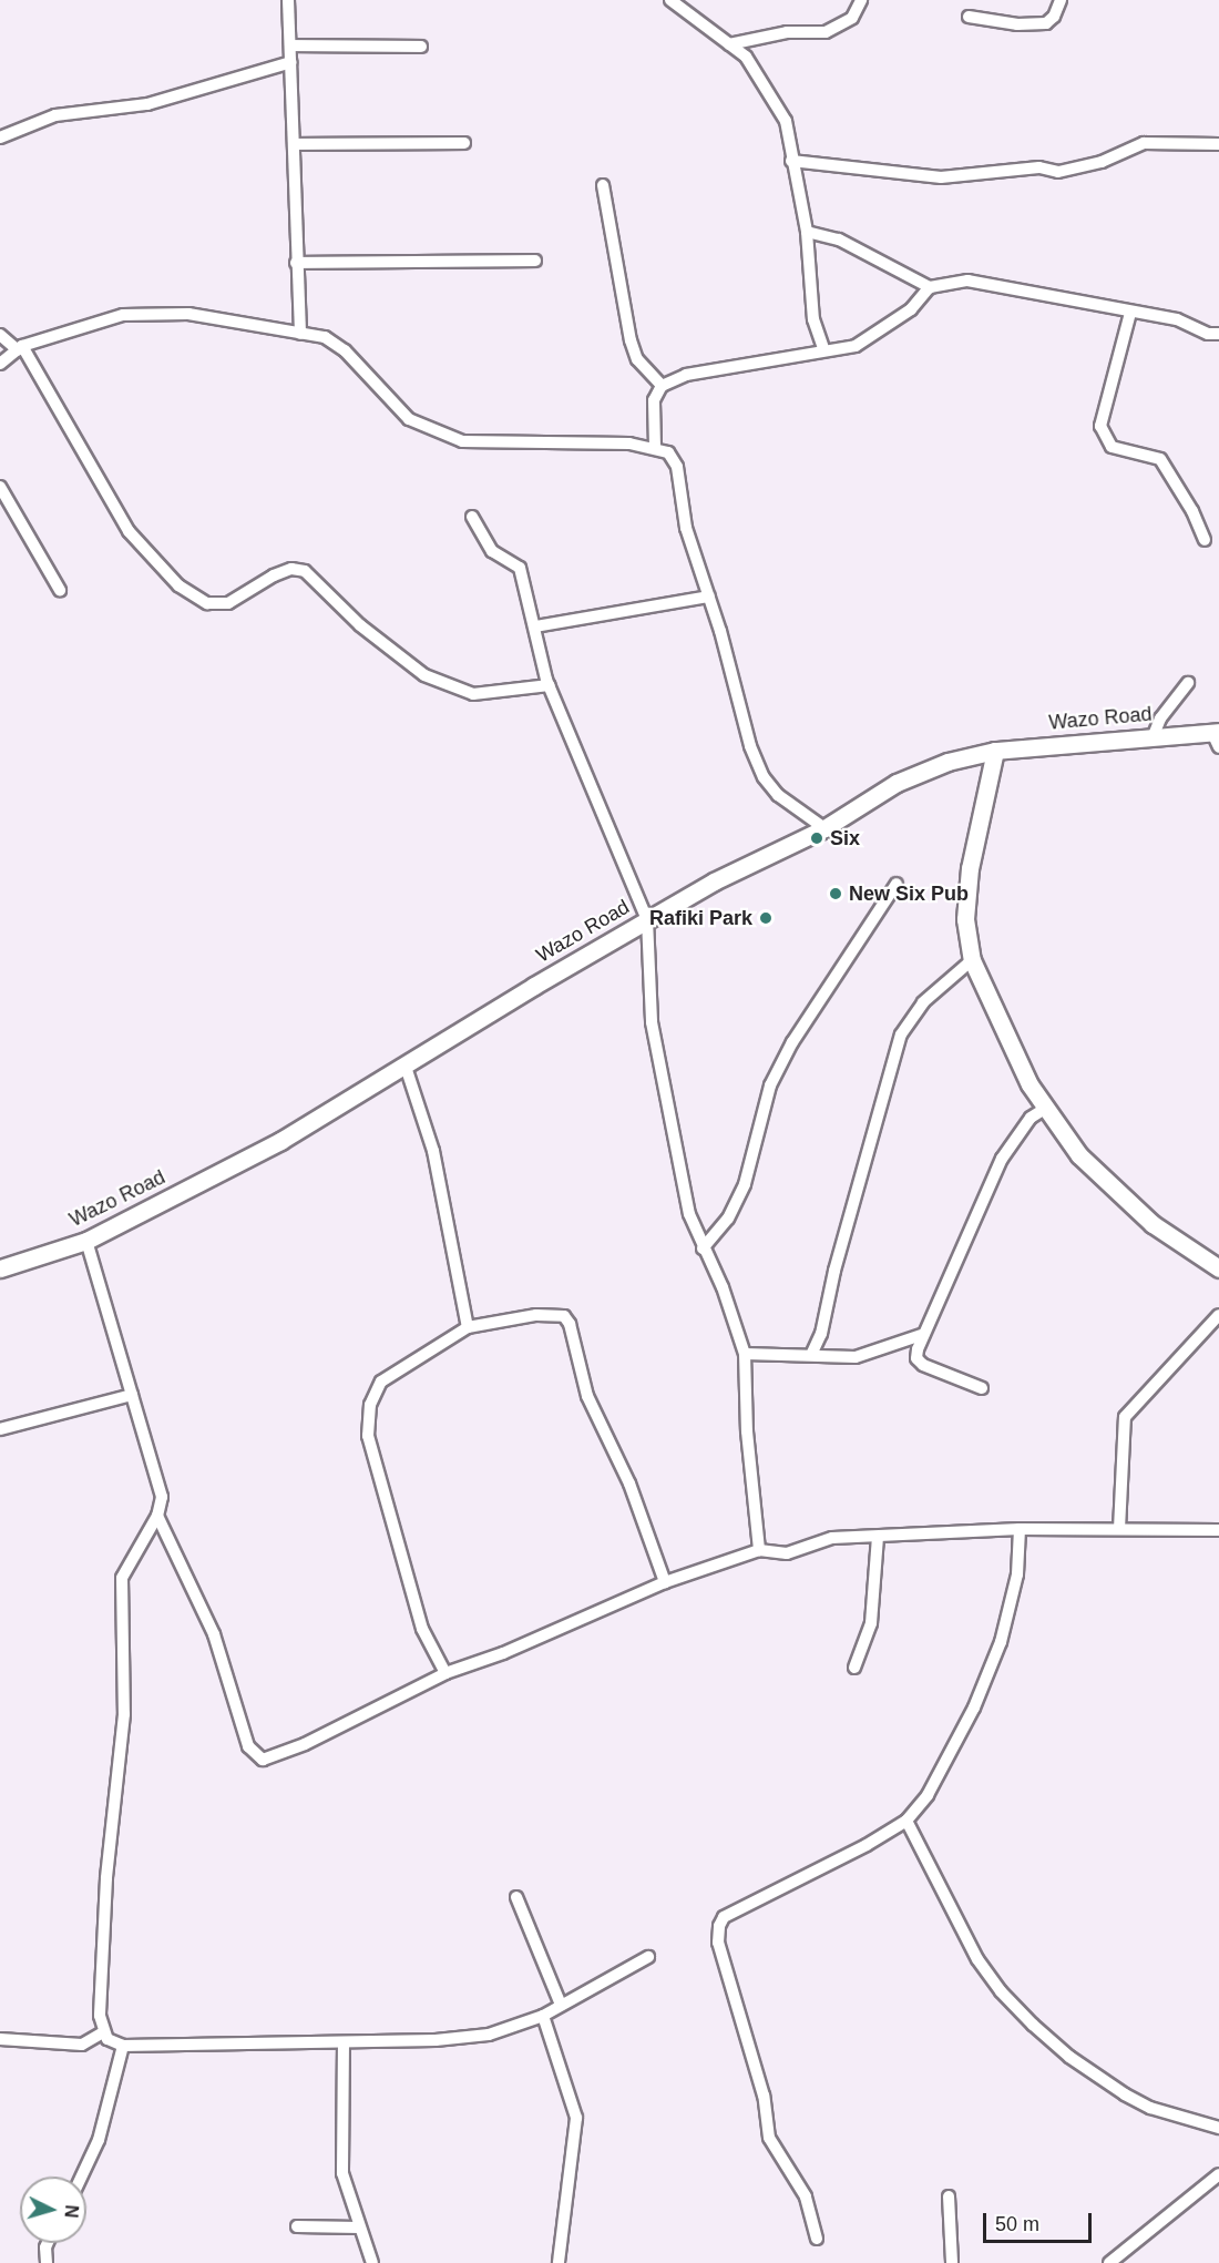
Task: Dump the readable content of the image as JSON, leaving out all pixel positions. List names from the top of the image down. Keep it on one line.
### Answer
{"streets":{"main road":["Wazo Road"]},"places":["Six","New Six Pub","Rafiki Park"],"scale_bar":"50 m","north":"right"}
